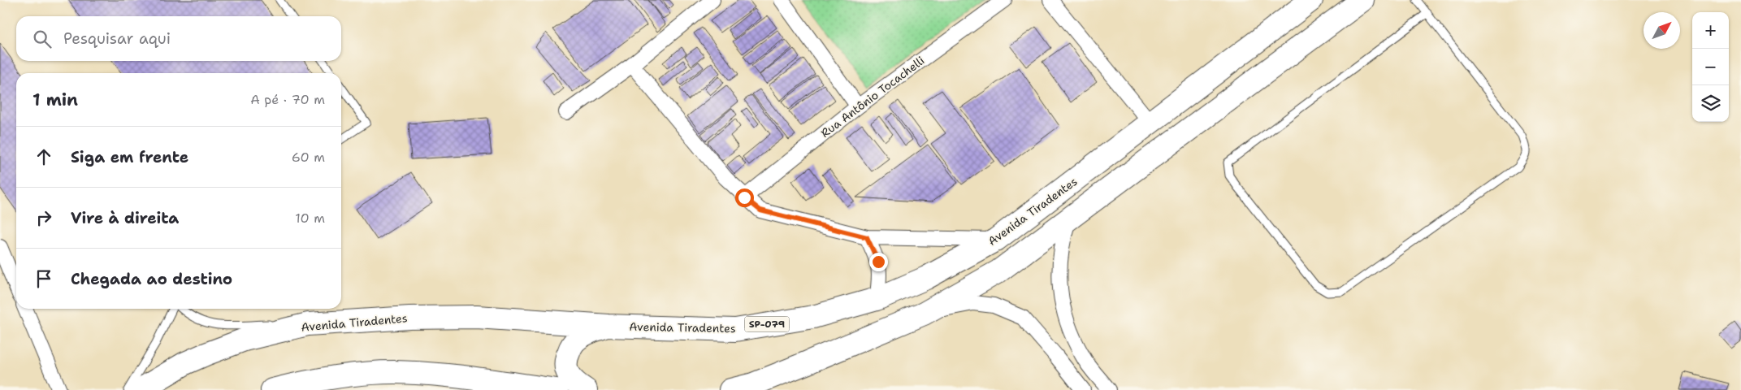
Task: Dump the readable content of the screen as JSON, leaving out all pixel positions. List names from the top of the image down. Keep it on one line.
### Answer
{"streets":{"main road":["Avenida Tiradentes","SP-079"],"street":["Rua Antônio Tocachelli"]},"north":"top right","page":{"map_buttons":["+","−"],"search":"Pesquisar aqui","heading":["1 min","A pé · 70 m"],"list":[["Siga em frente","60 m"],["Vire à direita","10 m"],"Chegada ao destino"]}}
